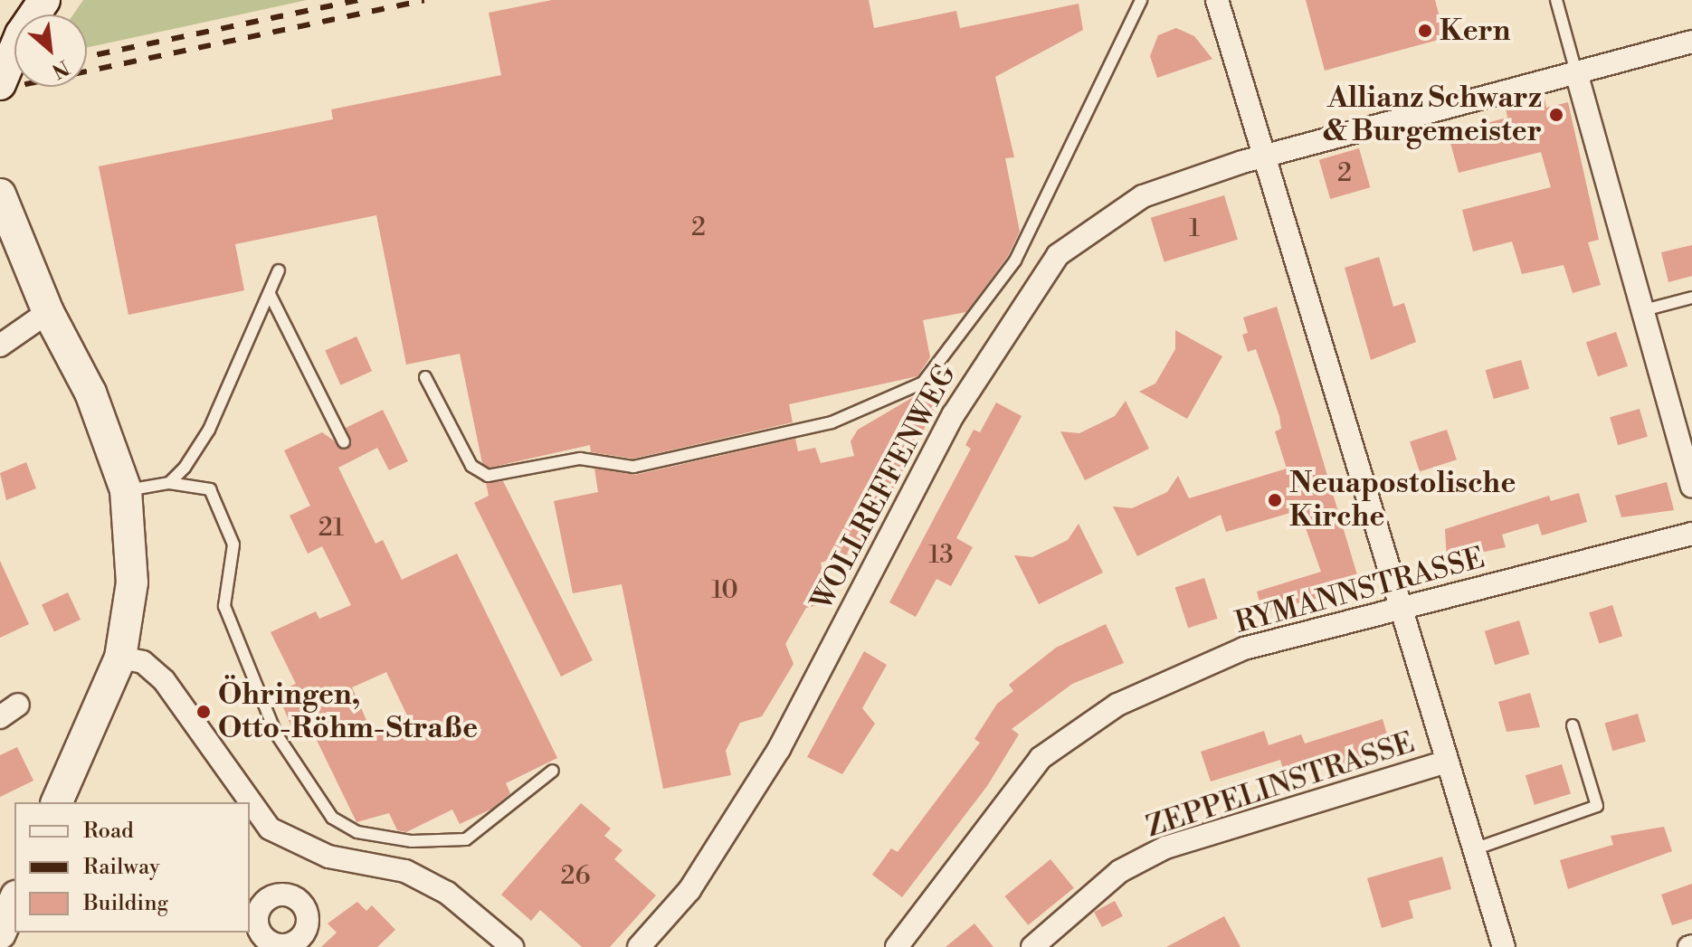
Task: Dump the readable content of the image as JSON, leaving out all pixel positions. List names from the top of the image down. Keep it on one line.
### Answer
{"streets":{"street":["WOLLREFFENWEG","RYMANNSTRASSE","ZEPPELINSTRASSE"]},"places":["Kern","Allianz Schwarz & Burgemeister","Neuapostolische Kirche","Öhringen, Otto-Röhm-Straße"],"house_numbers":["2","2","1","21","13","10","26"],"legend":["Road","Railway","Building"],"north":"bottom right"}
